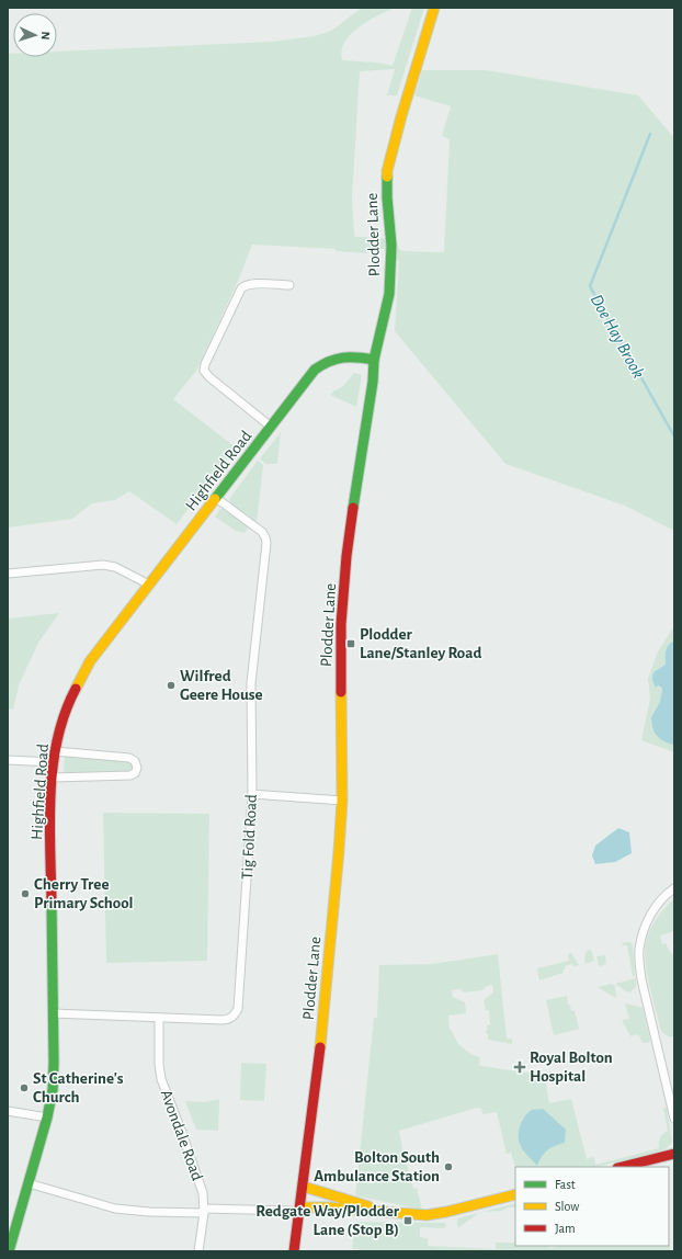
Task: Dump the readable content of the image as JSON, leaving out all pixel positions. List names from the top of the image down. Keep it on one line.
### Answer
{"streets":{"street":["Plodder Lane","Highfield Road","Tig Fold Road","Avondale Road"]},"crossings":[["Plodder Lane","Highfield Road"],["Highfield Road","Tig Fold Road"],["Tig Fold Road","Avondale Road"]],"water":["Doe Hay Brook"],"places":{"transit":["Plodder Lane/Stanley Road","Redgate Way/Plodder Lane (Stop B)"],"other":["Wilfred Geere House","Cherry Tree Primary School","St Catherine's Church","Bolton South Ambulance Station"],"health":["Royal Bolton Hospital"]},"legend":["Fast","Slow","Jam"],"north":"right"}
